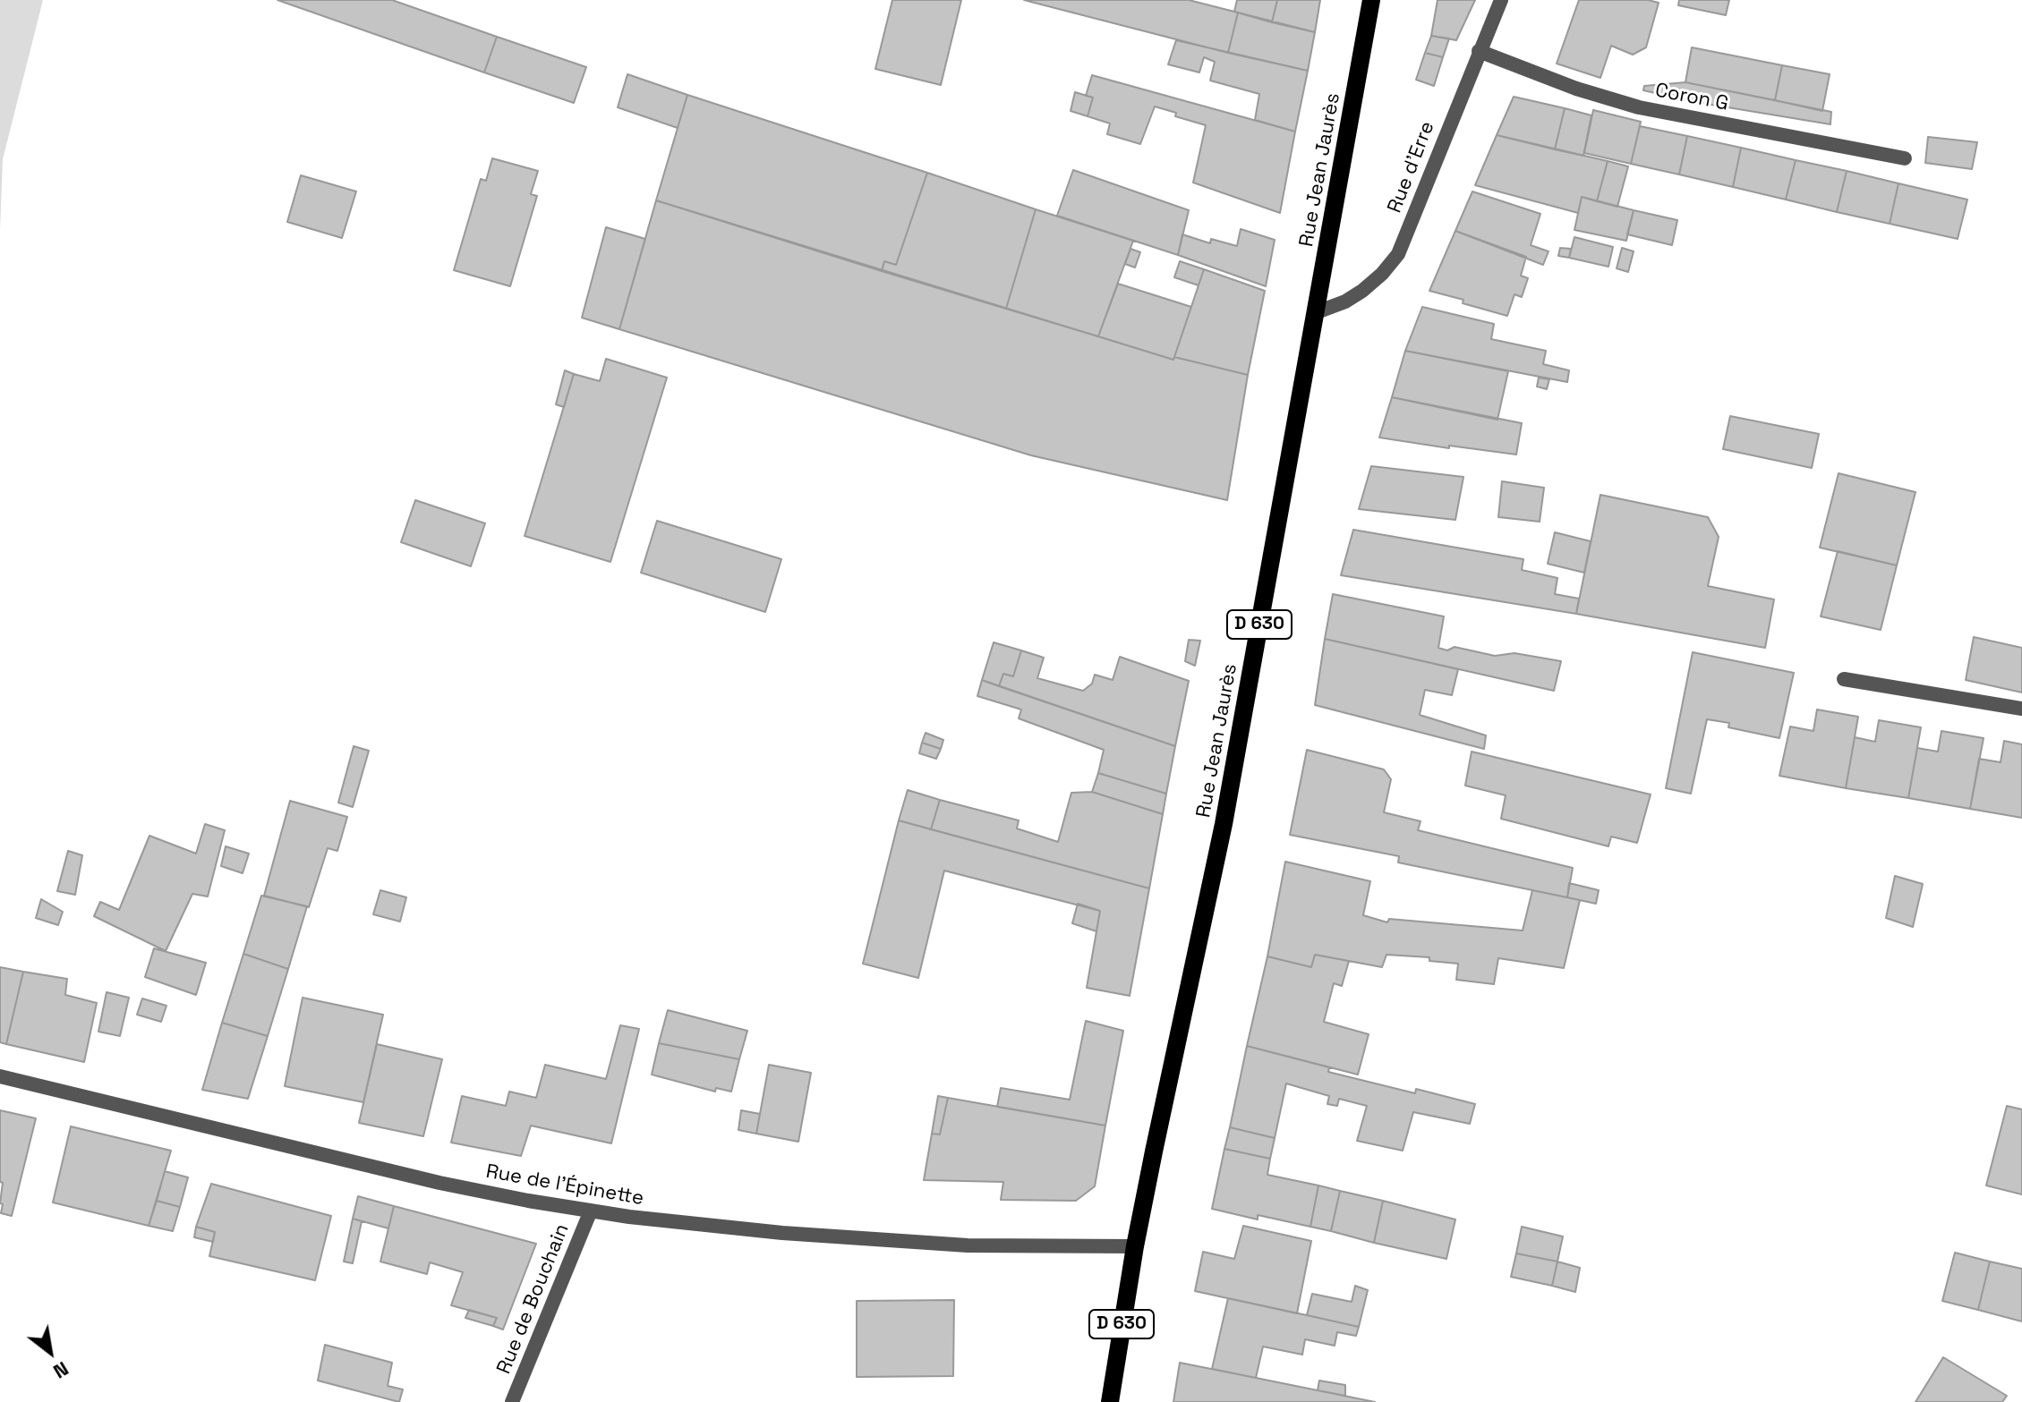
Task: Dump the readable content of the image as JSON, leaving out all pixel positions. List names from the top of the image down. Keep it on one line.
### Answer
{"streets":{"main road":["Rue Jean Jaurès","D 630"],"street":["Coron G","Rue d'Erre","Rue de l'Épinette","Rue de Bouchain"]},"crossings":[["Coron G","Rue d'Erre"],["Rue d'Erre","Rue Jean Jaurès"],["Rue Jean Jaurès","Rue de l'Épinette"],["Rue de l'Épinette","Rue de Bouchain"]],"north":"bottom right"}
